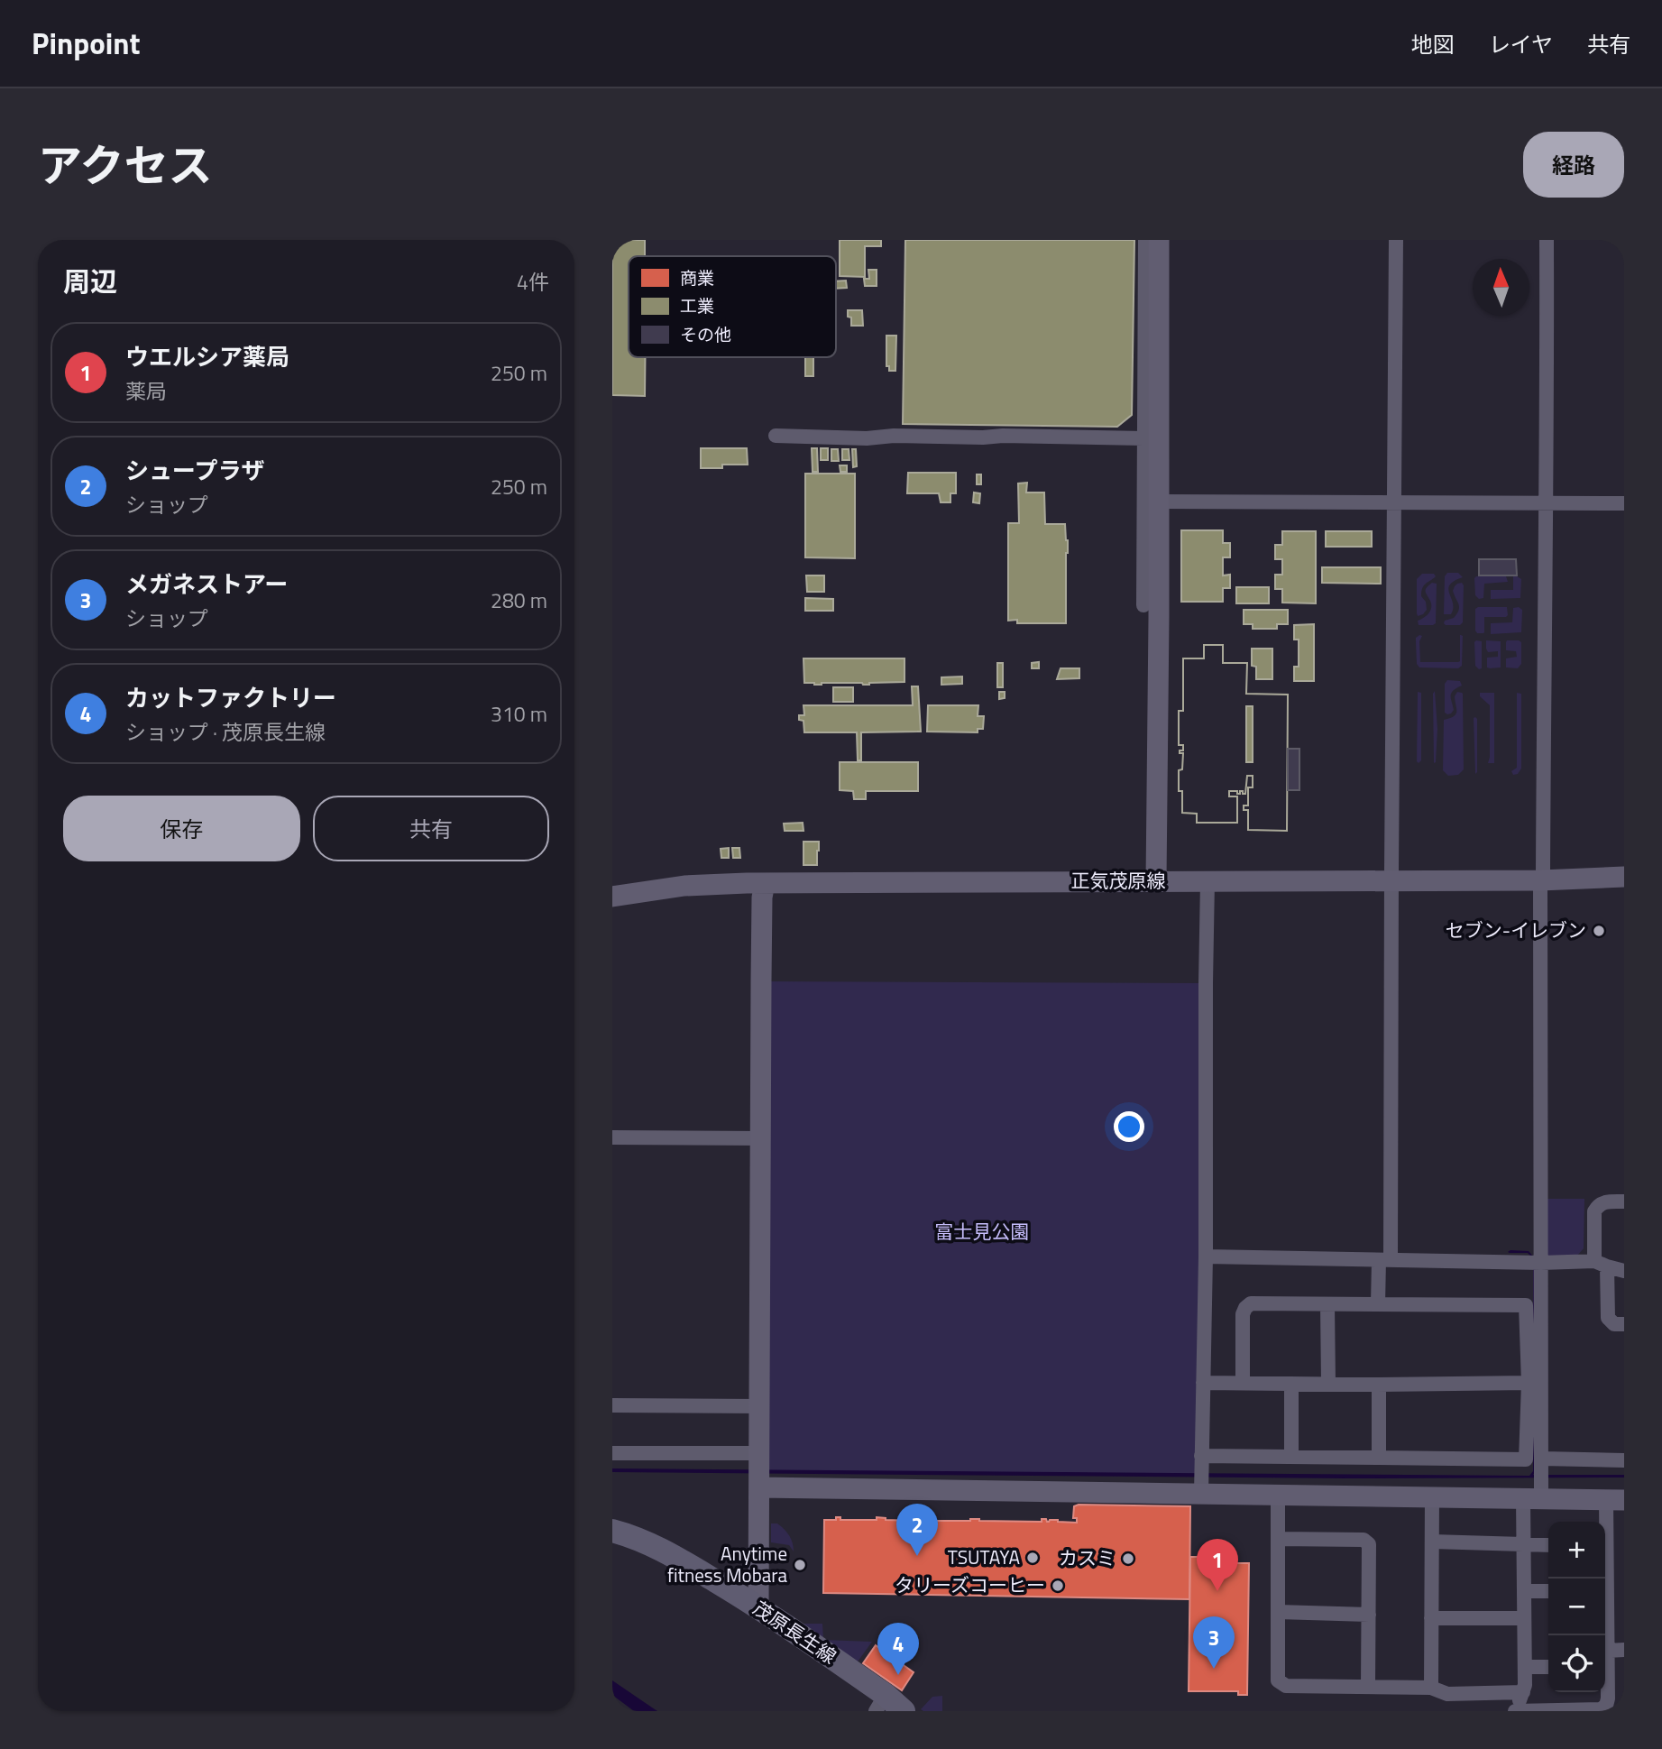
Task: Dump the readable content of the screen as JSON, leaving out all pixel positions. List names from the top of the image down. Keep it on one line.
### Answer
{"streets":{"main road":["茂原長生線"],"street":["正気茂原線"]},"parks":["富士見公園"],"places":["セブン-イレブン","TSUTAYA","カスミ","Anytime fitness Mobara","タリーズコーヒー"],"legend":["商業","工業","その他"],"north":"top","page":{"header":"Pinpoint","nav":["地図","レイヤ","共有"],"title":"アクセス","buttons":["経路",["保存","共有"]],"heading":["周辺","4件"],"list":[{"mark":"1","name":"ウエルシア薬局","note":"薬局","value":"250 m"},{"mark":"2","name":"シュープラザ","note":"ショップ","value":"250 m"},{"mark":"3","name":"メガネストアー","note":"ショップ","value":"280 m"},{"mark":"4","name":"カットファクトリー","note":"ショップ · 茂原長生線","value":"310 m"}],"pins":["2","1","3","4"],"map_buttons":["+","−"]}}
